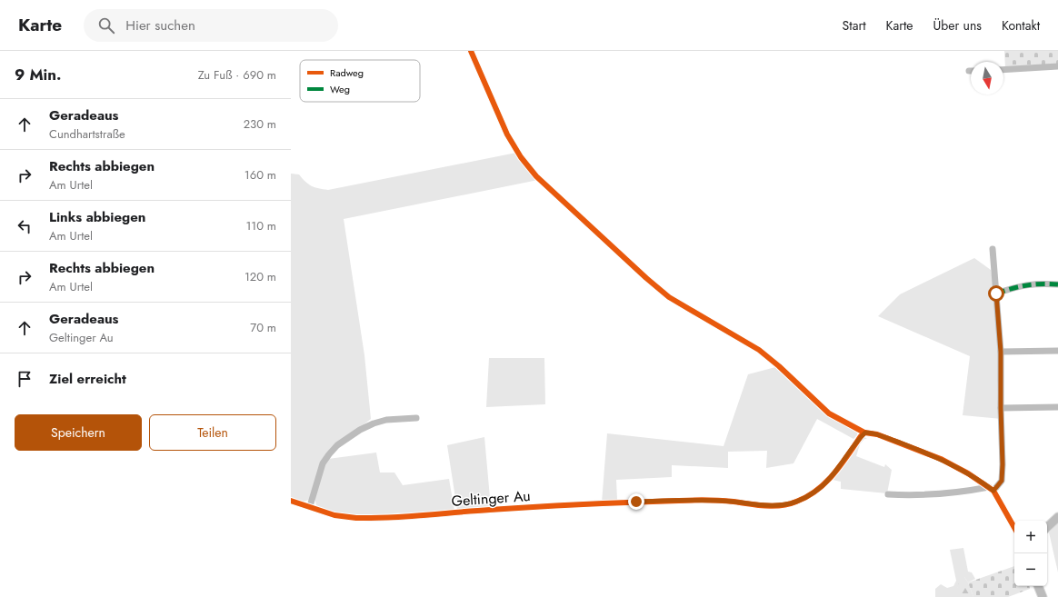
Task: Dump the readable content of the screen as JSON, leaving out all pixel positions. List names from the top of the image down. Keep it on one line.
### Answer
{"streets":{"street":["Geltinger Au"]},"legend":["Radweg","Weg"],"north":"bottom","page":{"header":"Karte","search":"Hier suchen","nav":["Start","Karte","Über uns","Kontakt"],"heading":["9 Min.","Zu Fuß · 690 m"],"list":[["Geradeaus","Cundhartstraße","230 m"],["Rechts abbiegen","Am Urtel","160 m"],["Links abbiegen","Am Urtel","110 m"],["Rechts abbiegen","Am Urtel","120 m"],["Geradeaus","Geltinger Au","70 m"],"Ziel erreicht"],"buttons":["Speichern","Teilen"],"map_buttons":["+","−"]}}
